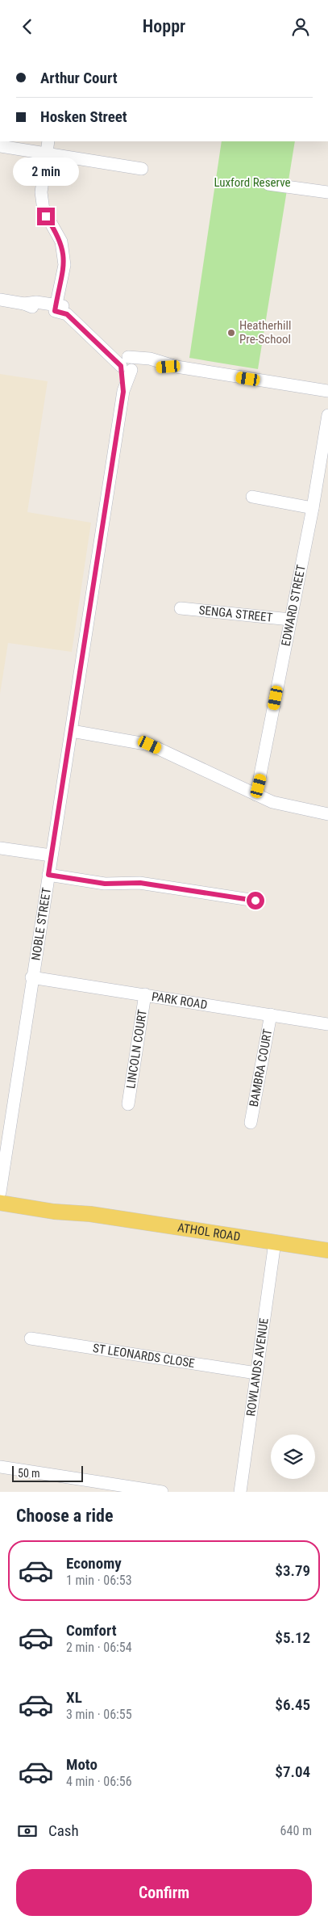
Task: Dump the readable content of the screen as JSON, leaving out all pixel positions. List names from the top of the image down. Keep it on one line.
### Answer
{"streets":{"main road":["ATHOL ROAD"],"street":["EDWARD STREET","SENGA STREET","NOBLE STREET","PARK ROAD","LINCOLN COURT","BAMBRA COURT","ST LEONARDS CLOSE","ROWLANDS AVENUE"]},"crossings":[["EDWARD STREET","SENGA STREET"],["NOBLE STREET","PARK ROAD"],["PARK ROAD","LINCOLN COURT"],["PARK ROAD","BAMBRA COURT"],["ATHOL ROAD","ROWLANDS AVENUE"],["ST LEONARDS CLOSE","ROWLANDS AVENUE"]],"parks":["Luxford Reserve"],"places":["Heatherhill Pre-School"],"scale_bar":"50 m","page":{"header":"Hoppr","banner":["Arthur Court","Hosken Street"],"bubble":"2 min","scale":"50 m","heading":"Choose a ride","list":[{"name":"Economy","note":"1 min · 06:53","value":"$3.79"},{"name":"Comfort","note":"2 min · 06:54","value":"$5.12"},{"name":"XL","note":"3 min · 06:55","value":"$6.45"},{"name":"Moto","note":"4 min · 06:56","value":"$7.04"}],"pay":["Cash","640 m"],"buttons":"Confirm"}}
